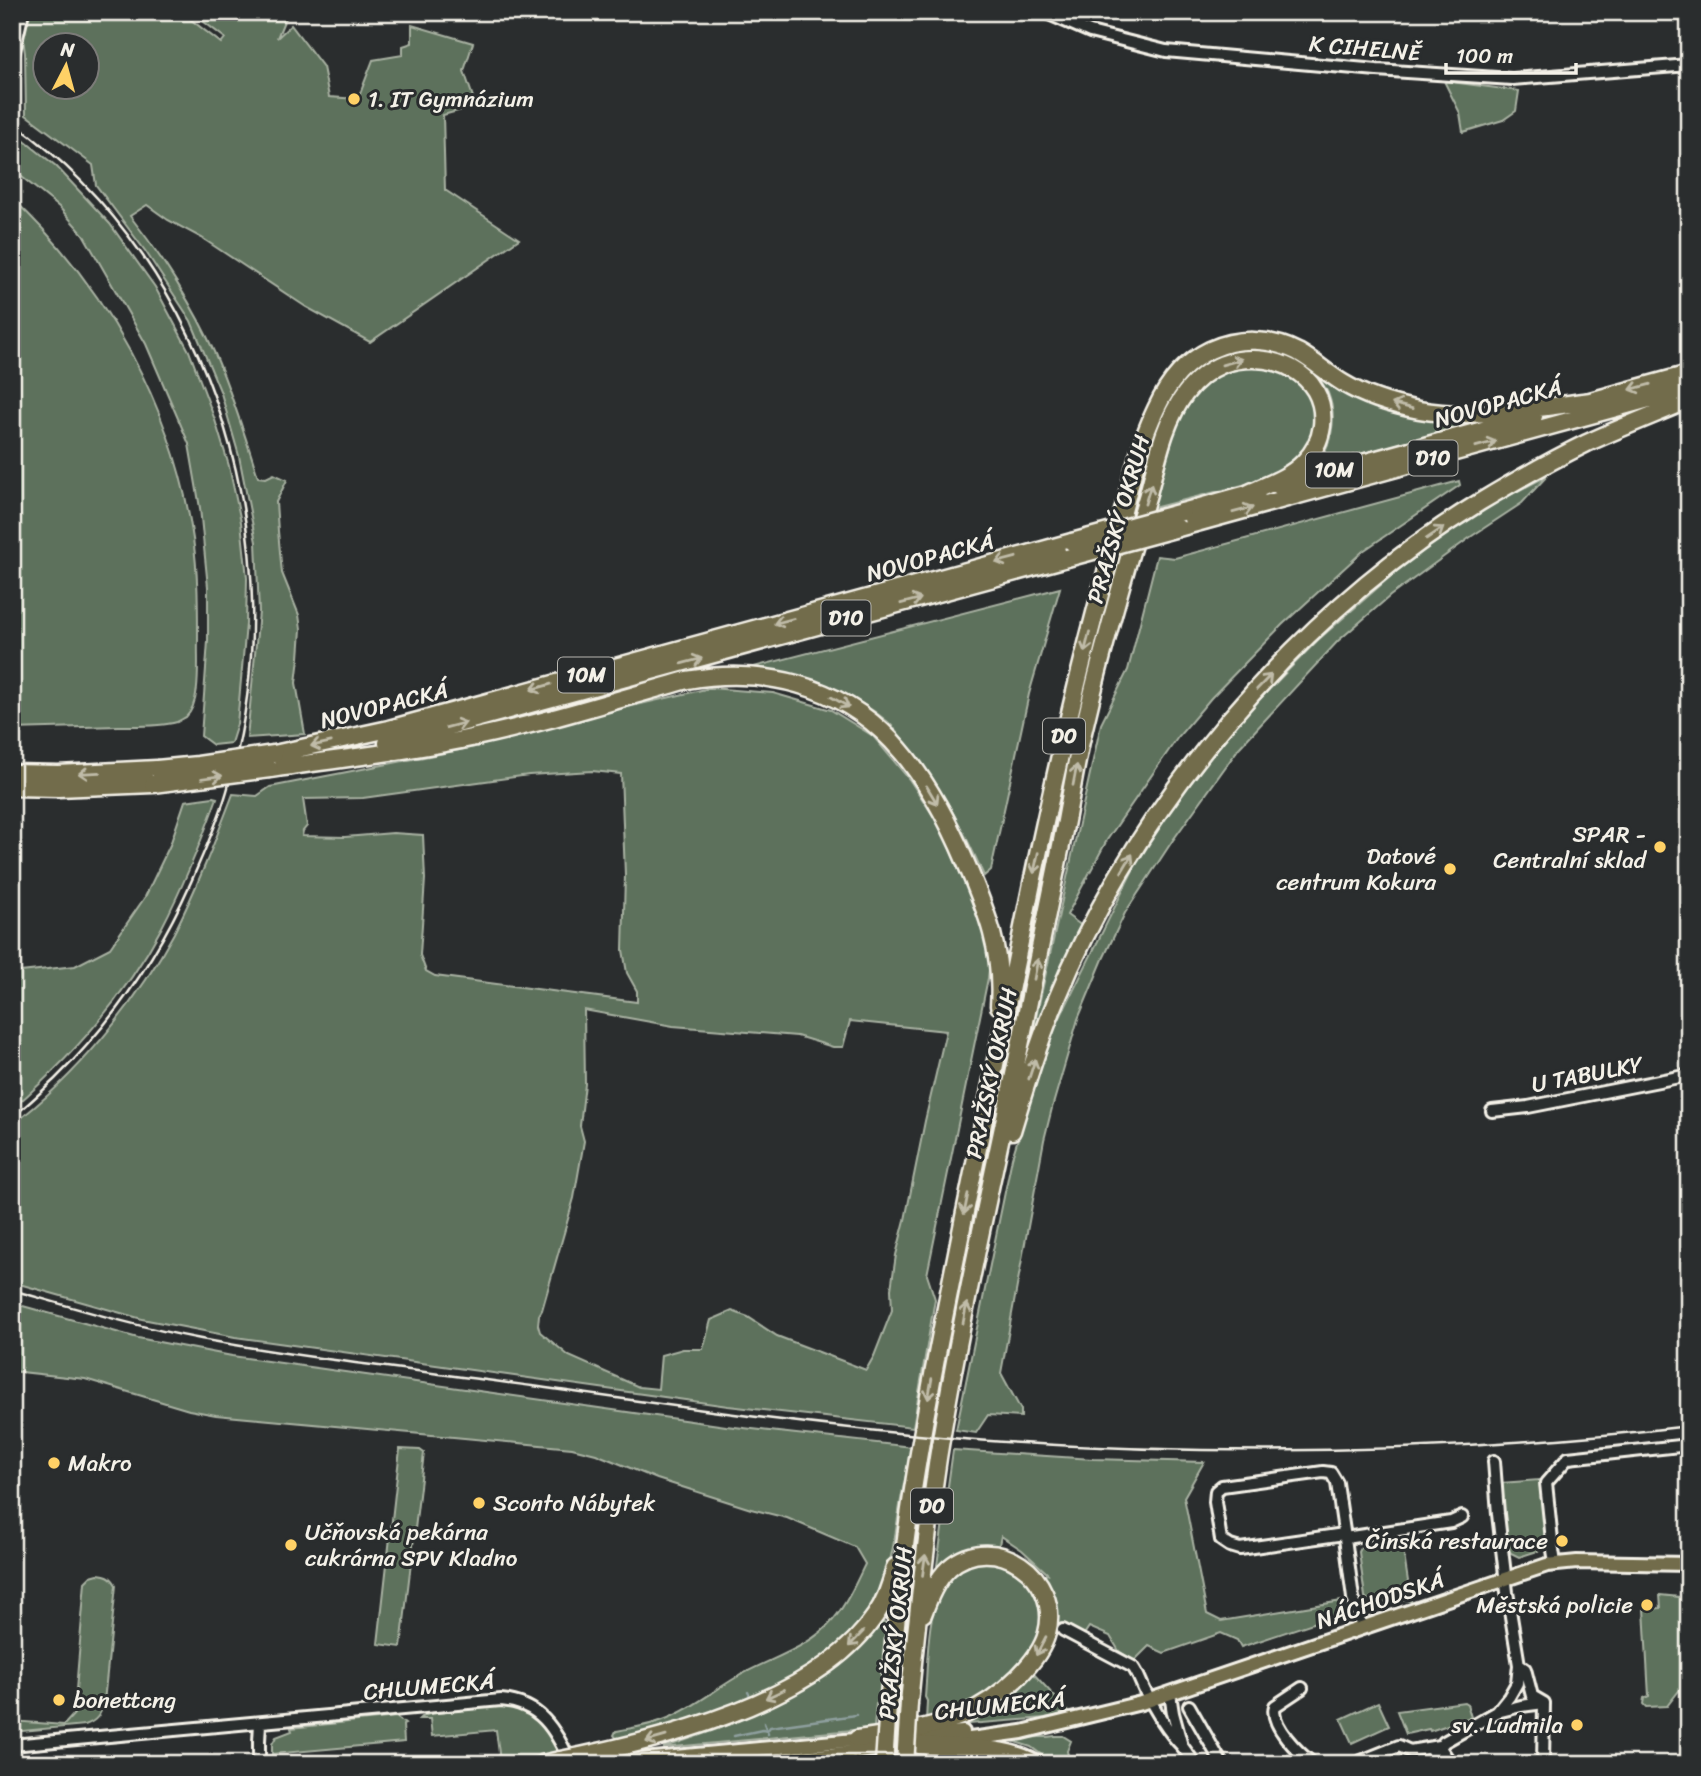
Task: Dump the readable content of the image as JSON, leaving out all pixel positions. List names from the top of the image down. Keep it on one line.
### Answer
{"streets":{"highway":["NOVOPACKÁ","D10","10M","PRAŽSKÝ OKRUH","D0"],"main road":["NÁCHODSKÁ","CHLUMECKÁ"],"street":["K CIHELNĚ","U TABULKY"]},"crossings":[["NOVOPACKÁ","PRAŽSKÝ OKRUH"],["NÁCHODSKÁ","CHLUMECKÁ"]],"places":["1. IT Gymnázium","SPAR - Centralní sklad","Datové centrum Kokura","Makro","Sconto Nábytek","Čínská restaurace","Učňovská pekárna cukrárna SPV Kladno","Městská policie","bonettcng","sv. Ludmila"],"scale_bar":"100 m","north":"top"}
